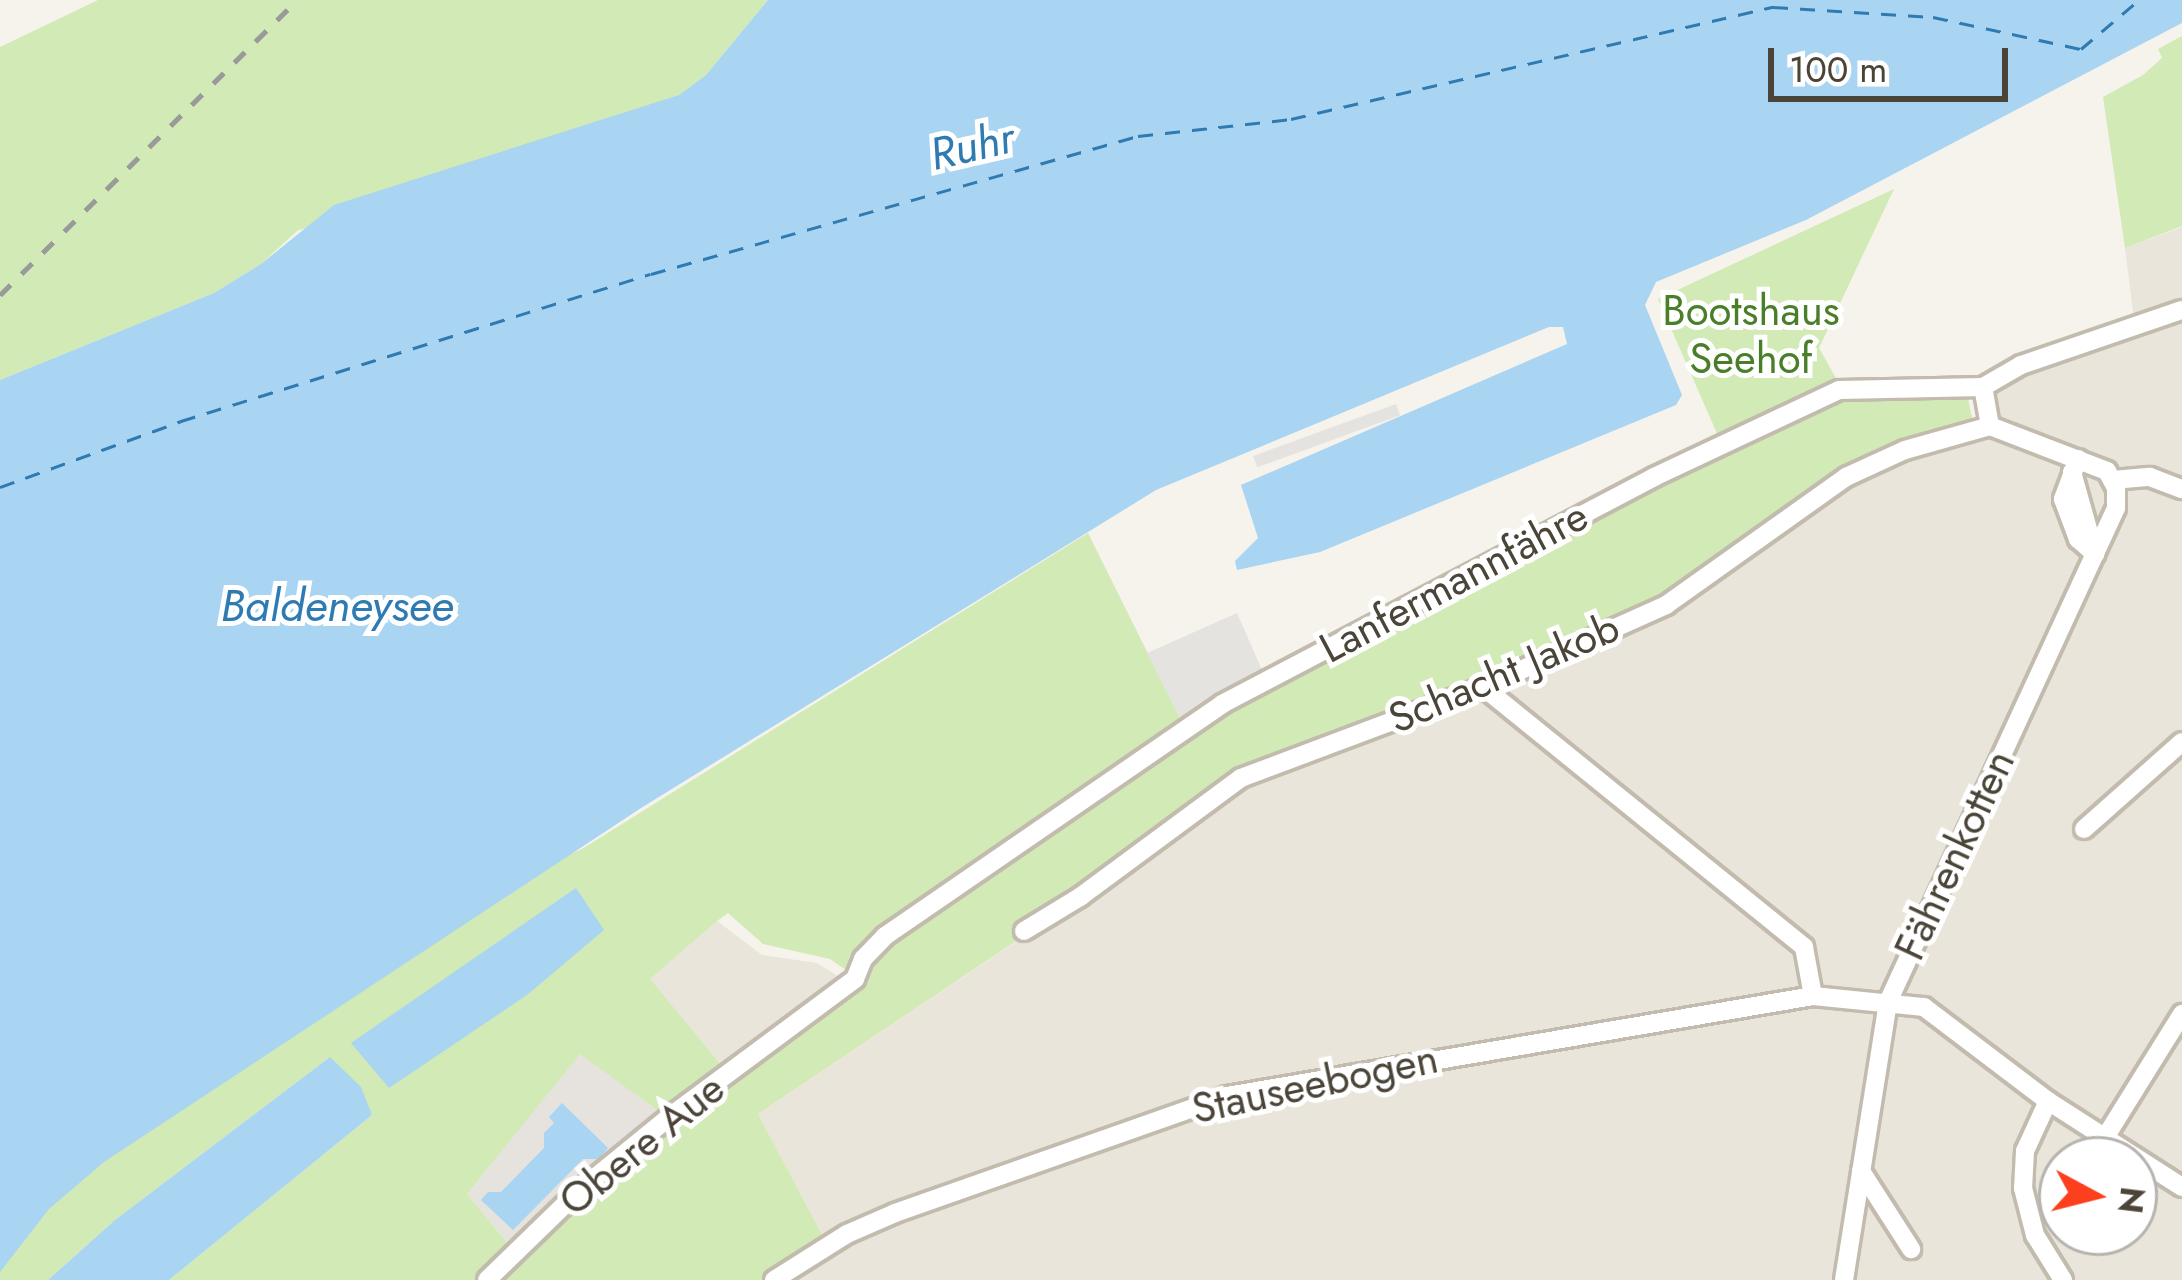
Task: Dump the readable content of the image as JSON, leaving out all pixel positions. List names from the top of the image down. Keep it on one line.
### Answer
{"streets":{"street":["Lanfermannfähre","Schacht Jakob","Fährenkotten","Stauseebogen","Obere Aue"]},"crossings":[["Lanfermannfähre","Obere Aue"],["Fährenkotten","Stauseebogen"]],"water":["Ruhr","Baldeneysee"],"parks":["Bootshaus Seehof"],"scale_bar":"100 m","north":"right"}
